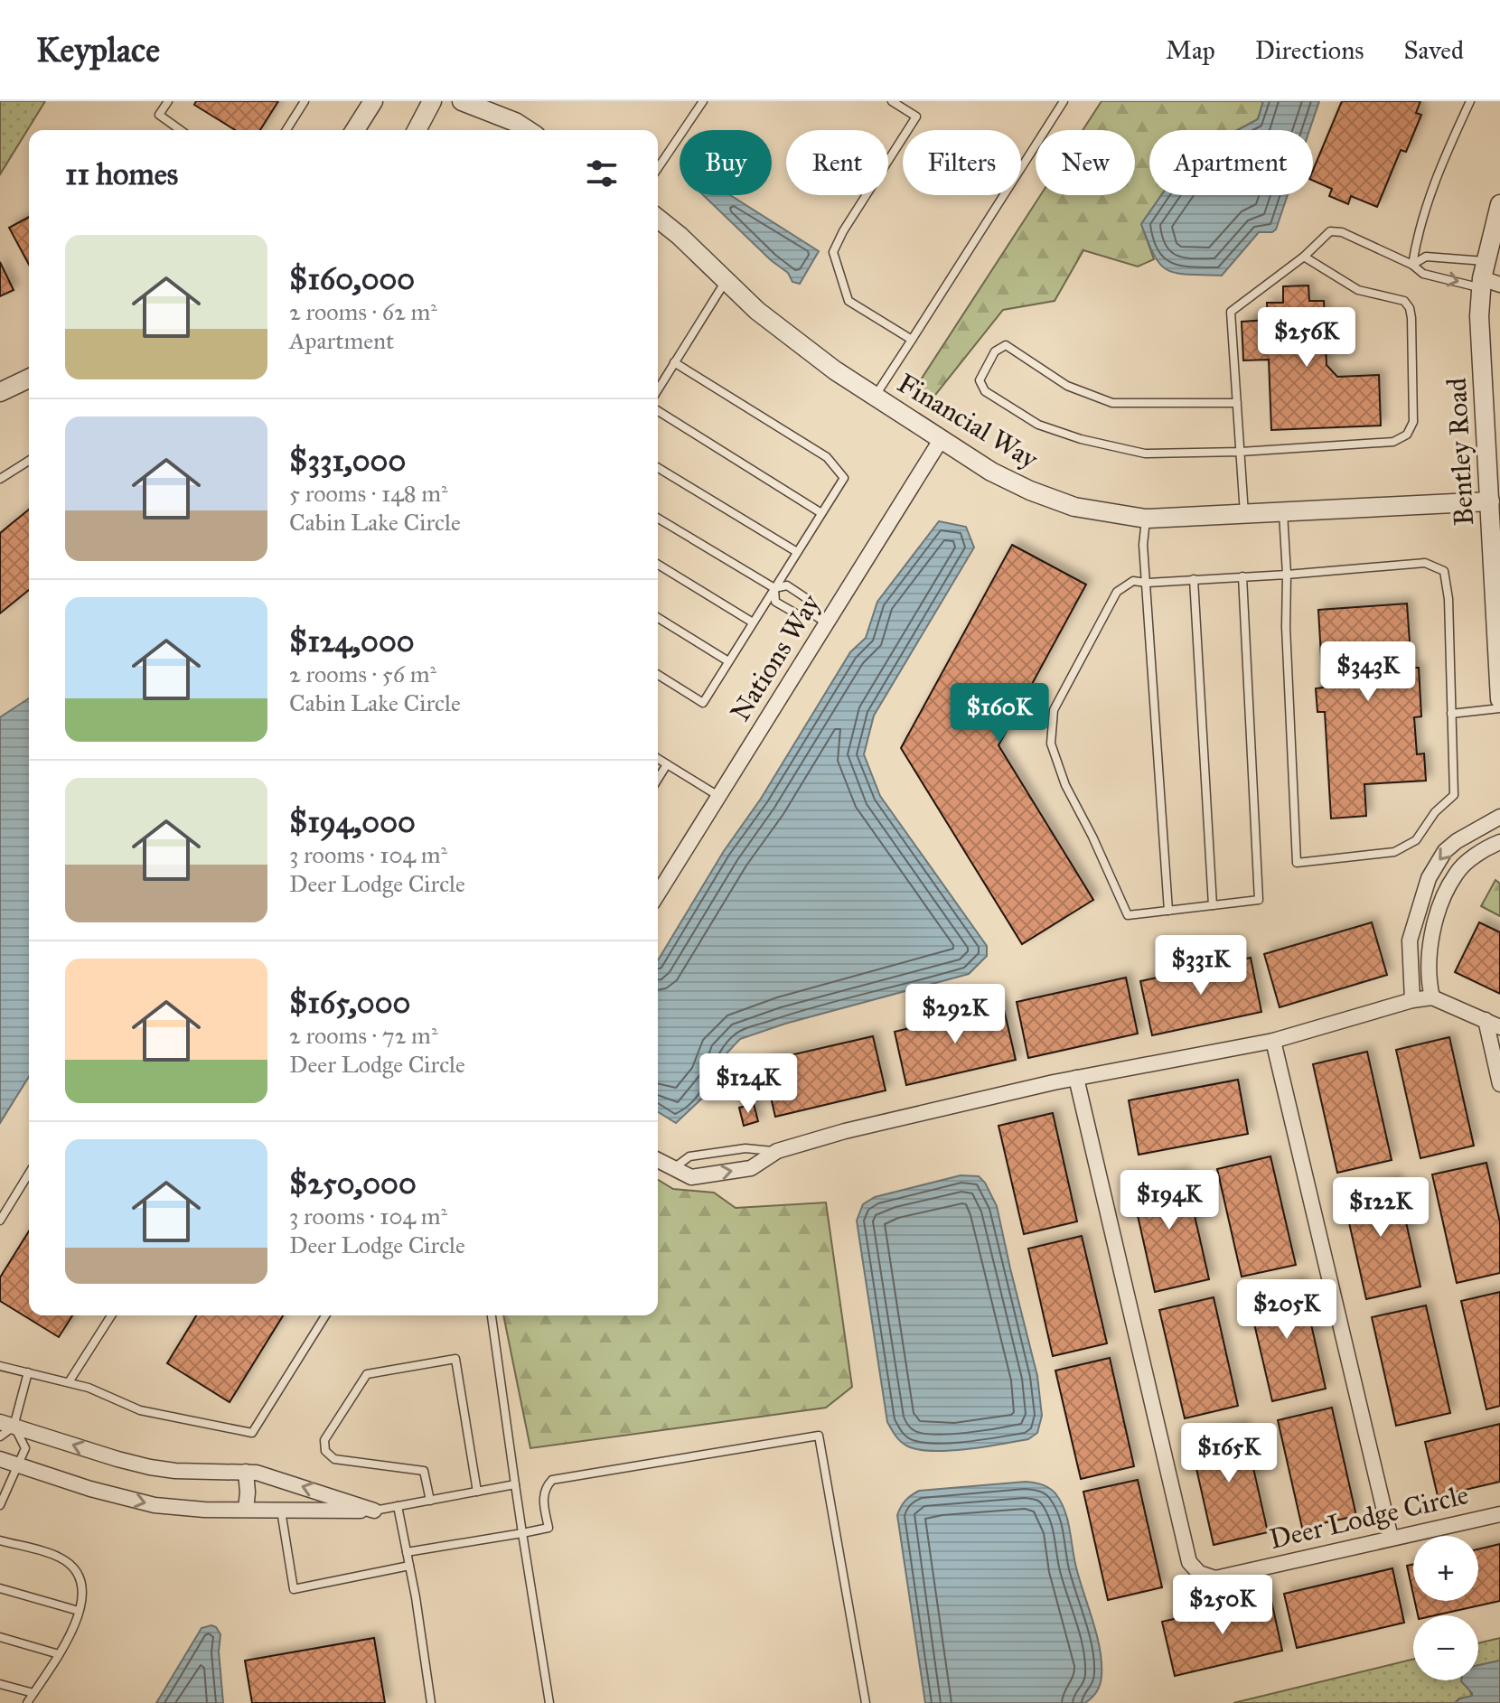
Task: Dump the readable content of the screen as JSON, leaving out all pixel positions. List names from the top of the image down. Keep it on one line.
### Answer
{"streets":{"street":["Financial Way","Bentley Road","Nations Way","Deer Lodge Circle"]},"crossings":[["Financial Way","Bentley Road"],["Financial Way","Nations Way"]],"page":{"header":"Keyplace","nav":["Map","Directions","Saved"],"chip":["Buy","Rent","Filters","New","Apartment"],"heading":"11 homes","list":[{"name":"$160,000","note":"2 rooms · 62 m² · Apartment"},{"name":"$331,000","note":"5 rooms · 148 m² · Cabin Lake Circle"},{"name":"$124,000","note":"2 rooms · 56 m² · Cabin Lake Circle"},{"name":"$194,000","note":"3 rooms · 104 m² · Deer Lodge Circle"},{"name":"$165,000","note":"2 rooms · 72 m² · Deer Lodge Circle"},{"name":"$250,000","note":"3 rooms · 104 m² · Deer Lodge Circle"}],"price":["$256K","$343K","$160K","$331K","$292K","$124K","$194K","$122K","$205K","$165K","$250K"],"map_buttons":["+","−"]}}
